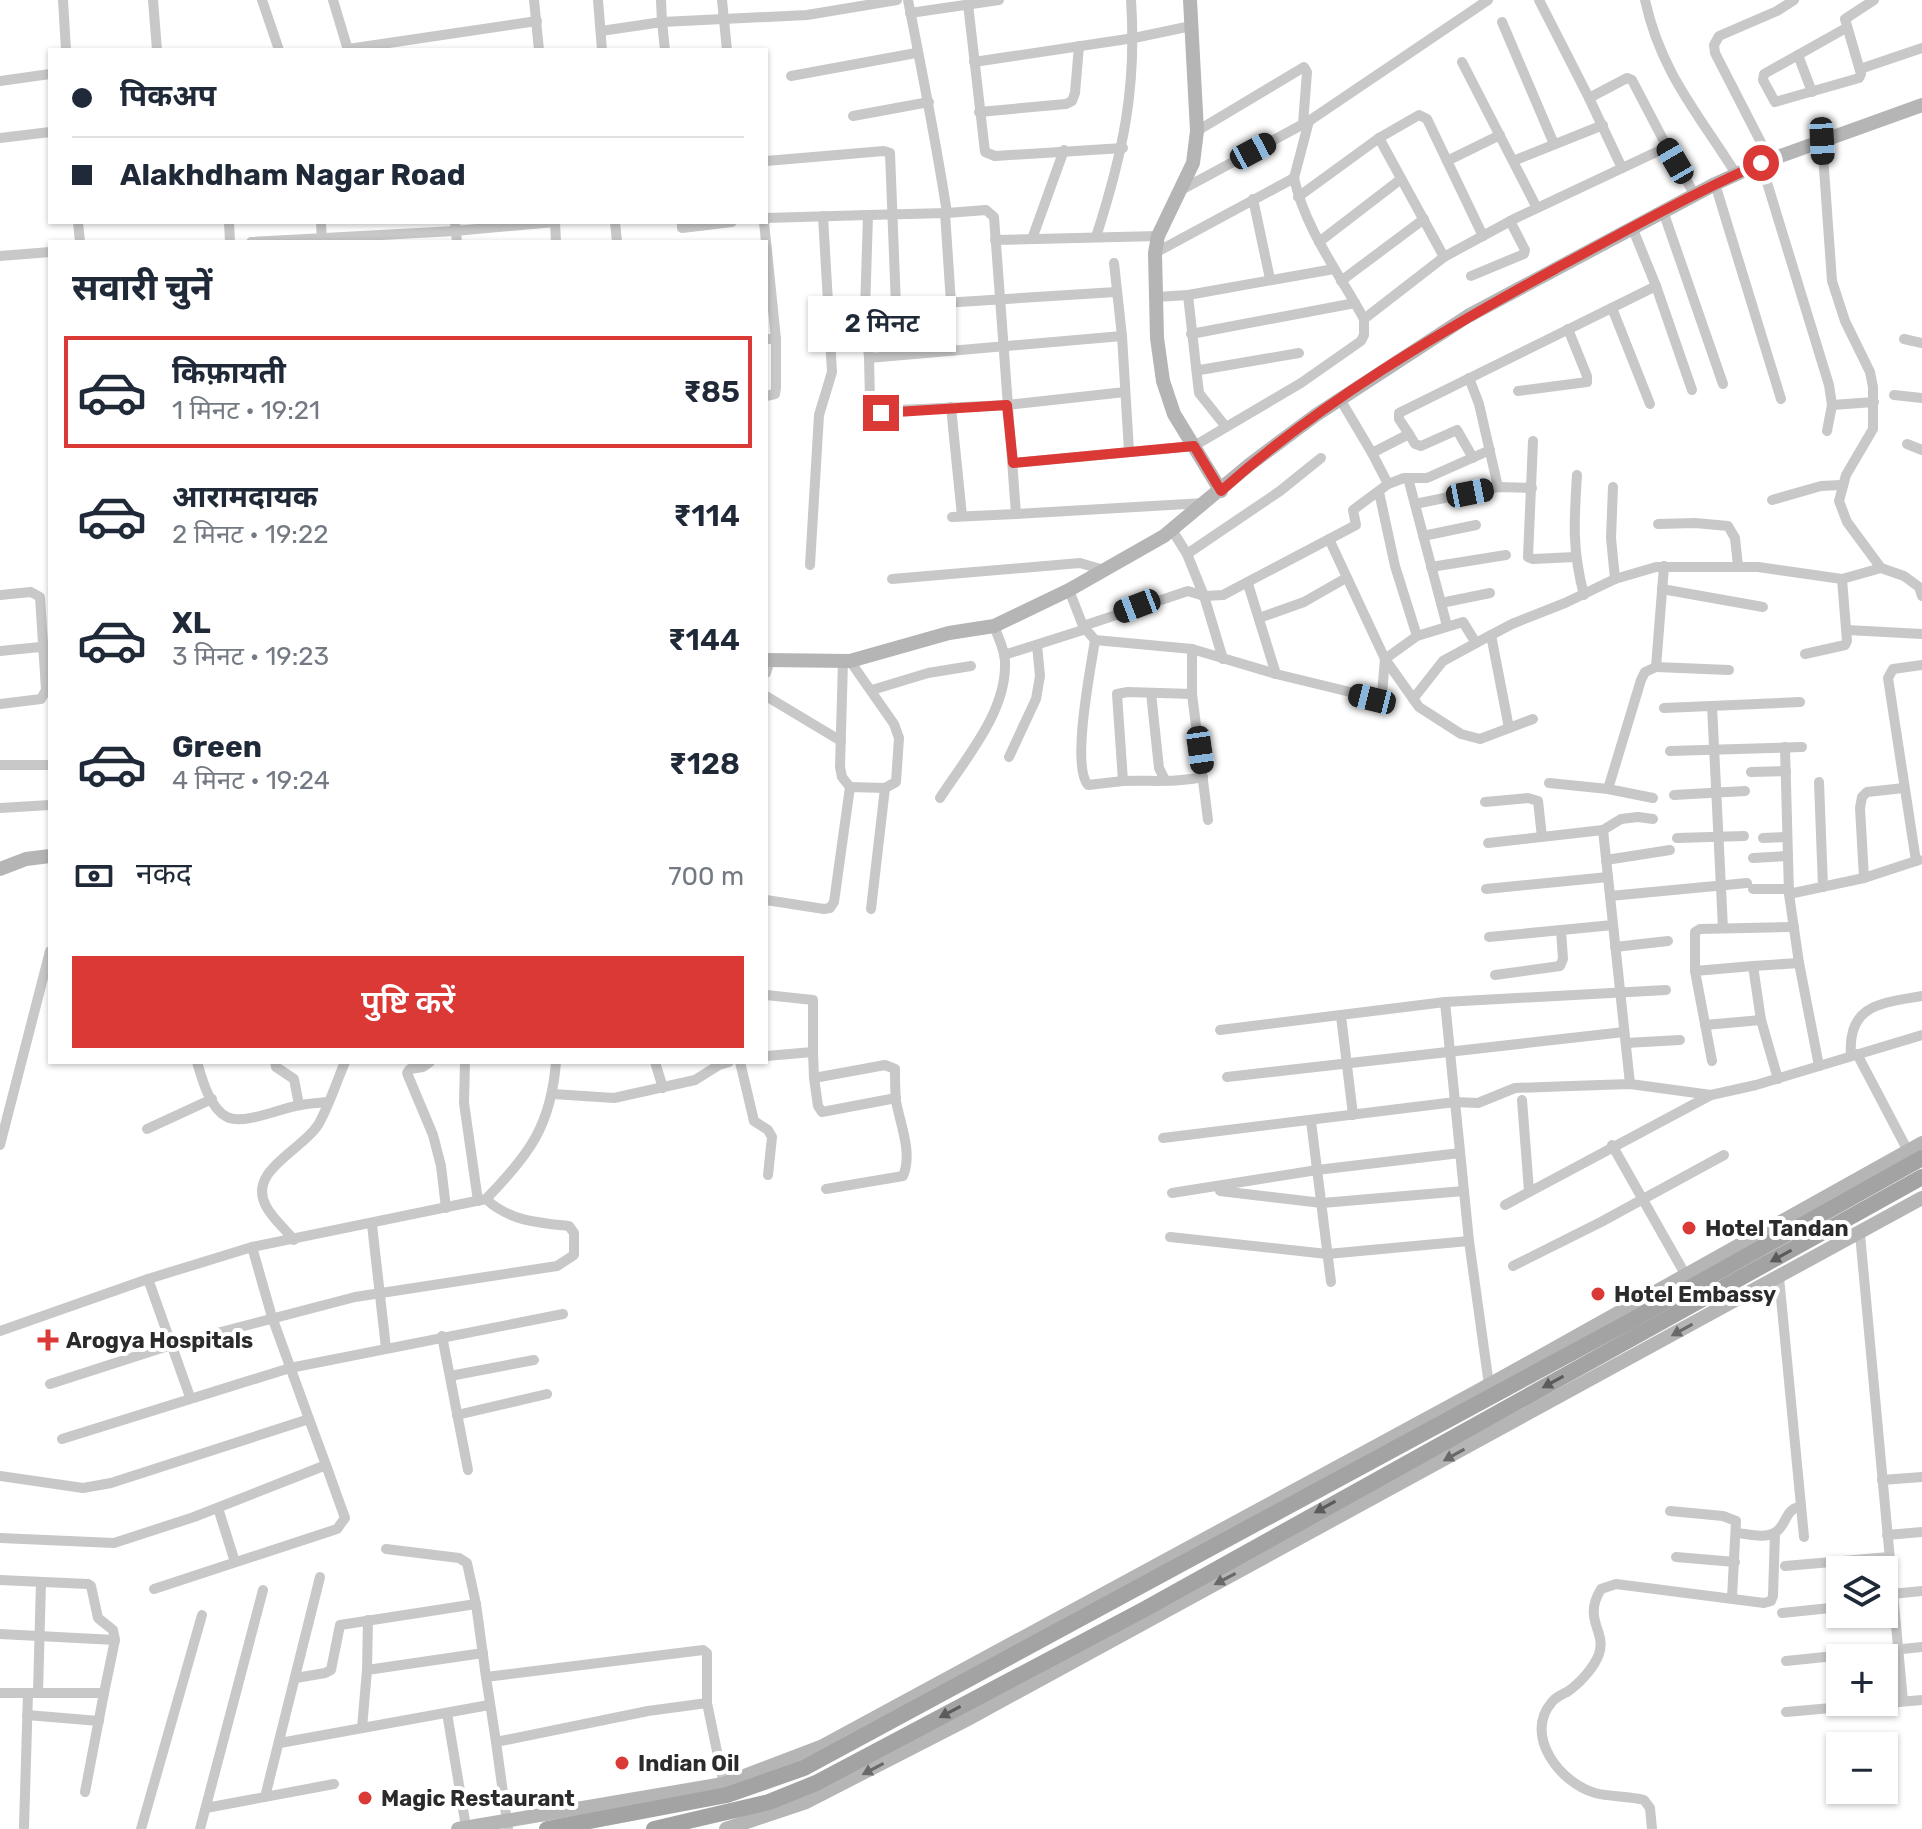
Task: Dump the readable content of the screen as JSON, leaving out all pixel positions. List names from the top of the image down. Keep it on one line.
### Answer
{"places":{"other":["Hotel Tandan","Hotel Embassy","Indian Oil","Magic Restaurant"],"health":["Arogya Hospitals"]},"page":{"banner":["पिकअप","Alakhdham Nagar Road"],"heading":"सवारी चुनें","bubble":"2 मिनट","list":[{"name":"किफ़ायती","note":"1 मिनट · 19:21","value":"₹85"},{"name":"आरामदायक","note":"2 मिनट · 19:22","value":"₹114"},{"name":"XL","note":"3 मिनट · 19:23","value":"₹144"},{"name":"Green","note":"4 मिनट · 19:24","value":"₹128"}],"pay":["नकद","700 m"],"buttons":"पुष्टि करें","map_buttons":["+","−"]}}
